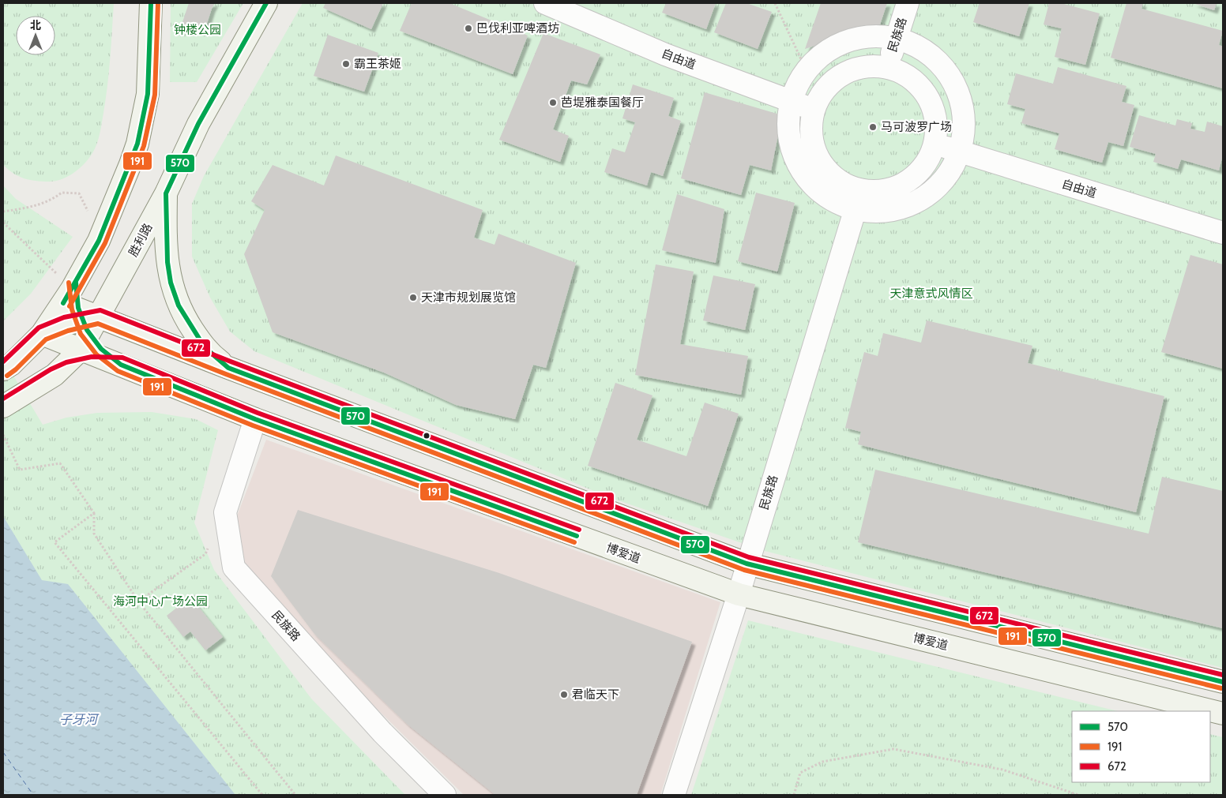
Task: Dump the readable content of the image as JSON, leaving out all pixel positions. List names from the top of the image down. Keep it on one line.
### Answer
{"streets":{"main road":["胜利路","博爱道"],"street":["民族路","自由道"]},"crossings":[["民族路","自由道"],["民族路","博爱道"]],"water":["子牙河"],"parks":["钟楼公园","天津意式风情区","海河中心广场公园"],"places":["巴伐利亚啤酒坊","霸王茶姬","芭堤雅泰国餐厅","马可波罗广场","天津市规划展览馆","君临天下"],"lines":["transit line 570","transit line 191","transit line 672"],"legend":["570","191","672"],"north":"top"}
